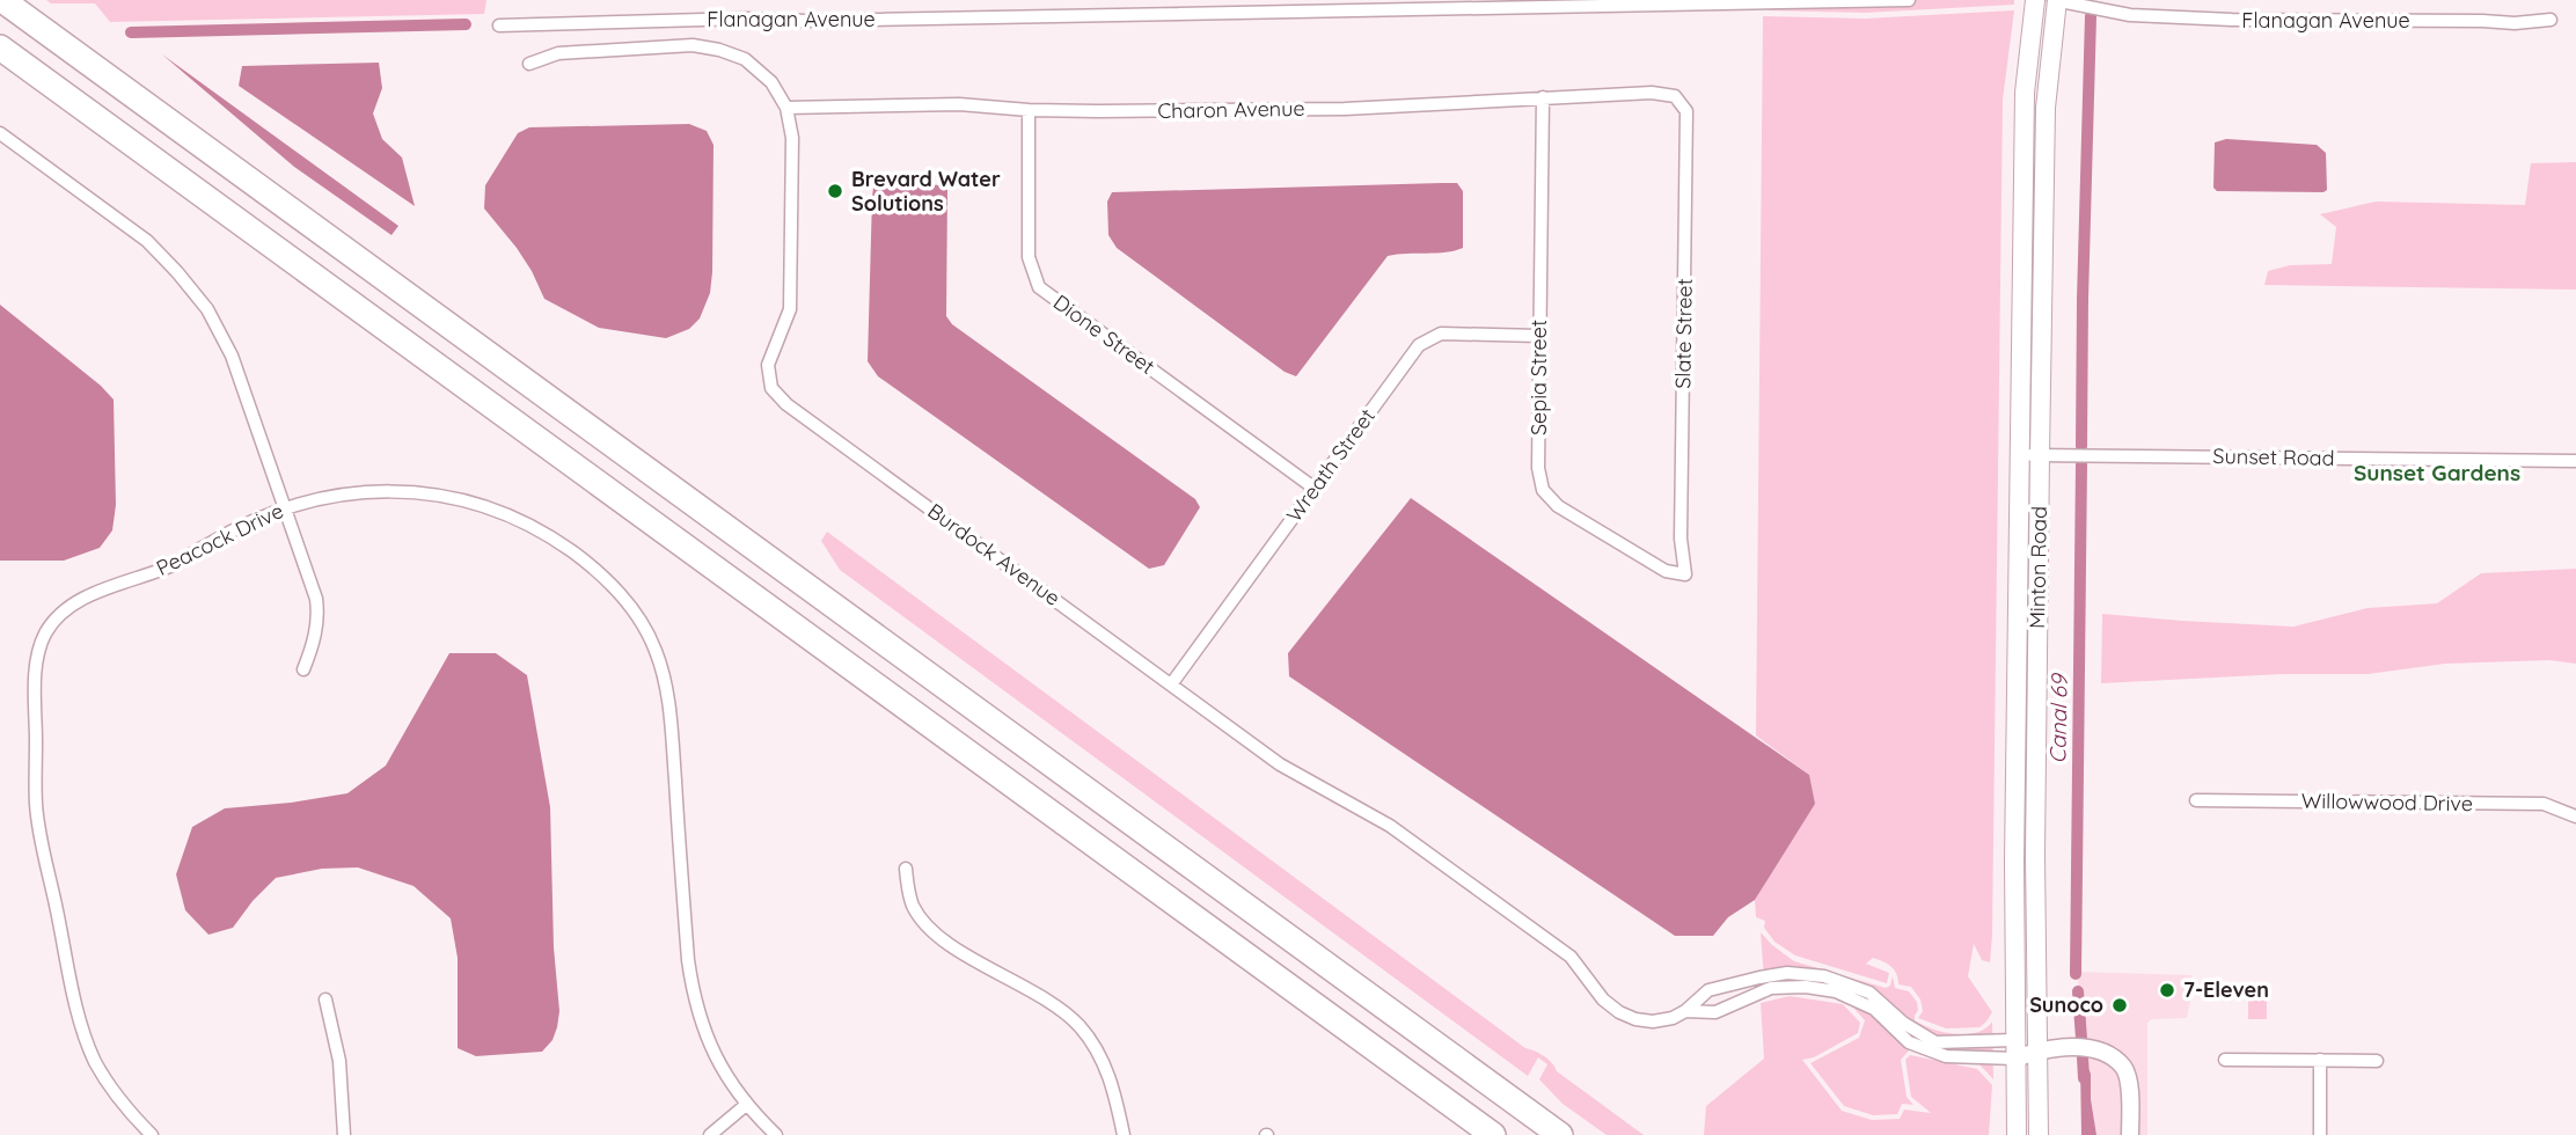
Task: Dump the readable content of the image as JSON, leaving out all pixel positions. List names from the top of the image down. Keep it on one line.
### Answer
{"streets":{"main road":["Minton Road"],"street":["Flanagan Avenue","Charon Avenue","Slate Street","Dione Street","Sepia Street","Sunset Road","Wreath Street","Peacock Drive","Burdock Avenue","Willowwood Drive"]},"crossings":[["Flanagan Avenue","Minton Road"],["Charon Avenue","Slate Street"],["Charon Avenue","Dione Street"],["Charon Avenue","Sepia Street"],["Charon Avenue","Burdock Avenue"],["Slate Street","Sepia Street"],["Dione Street","Wreath Street"],["Sepia Street","Wreath Street"],["Sunset Road","Minton Road"],["Wreath Street","Burdock Avenue"],["Burdock Avenue","Minton Road"]],"districts":["Sunset Gardens"],"water":["Canal 69"],"places":["Brevard Water Solutions","7-Eleven","Sunoco"]}
